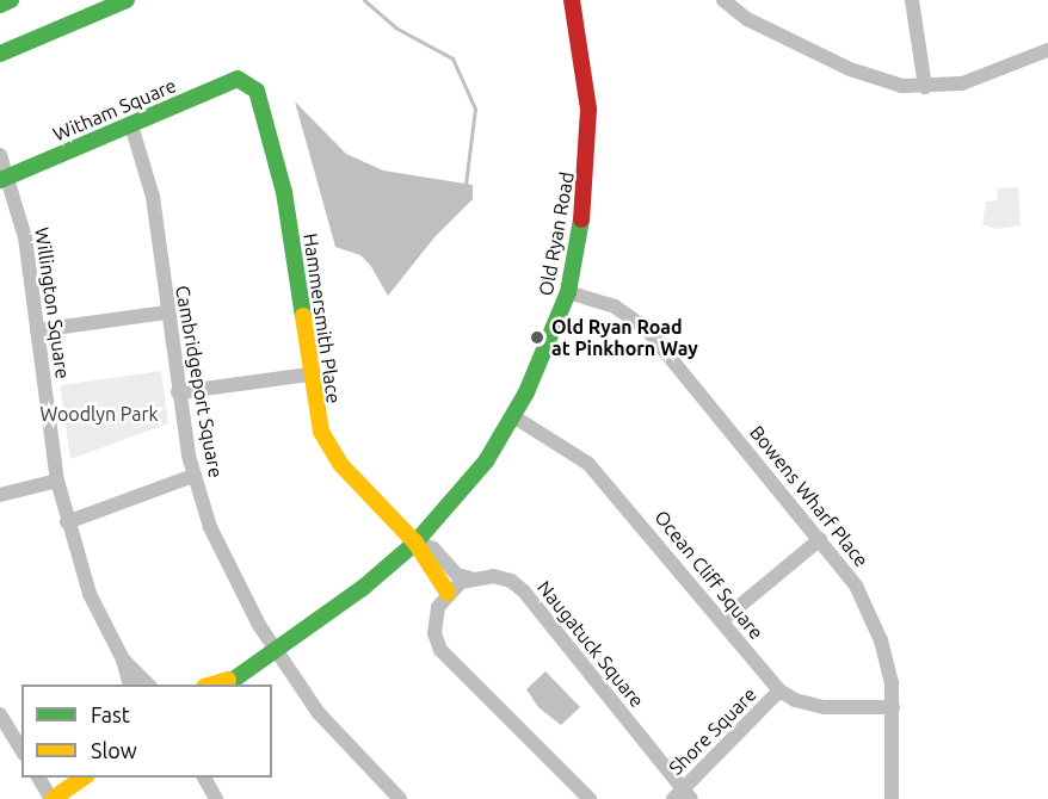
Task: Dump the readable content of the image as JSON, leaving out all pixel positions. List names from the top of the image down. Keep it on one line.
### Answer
{"streets":{"street":["Witham Square","Old Ryan Road","Willington Square","Hammersmith Place","Cambridgeport Square","Bowens Wharf Place","Ocean Cliff Square","Naugatuck Square","Shore Square"]},"crossings":[["Witham Square","Willington Square"],["Witham Square","Hammersmith Place"],["Witham Square","Cambridgeport Square"],["Old Ryan Road","Hammersmith Place"],["Old Ryan Road","Cambridgeport Square"],["Old Ryan Road","Bowens Wharf Place"],["Old Ryan Road","Ocean Cliff Square"],["Hammersmith Place","Naugatuck Square"],["Bowens Wharf Place","Ocean Cliff Square"],["Ocean Cliff Square","Shore Square"],["Naugatuck Square","Shore Square"]],"parks":["Woodlyn Park"],"places":["Old Ryan Road at Pinkhorn Way"],"legend":["Fast","Slow"]}
